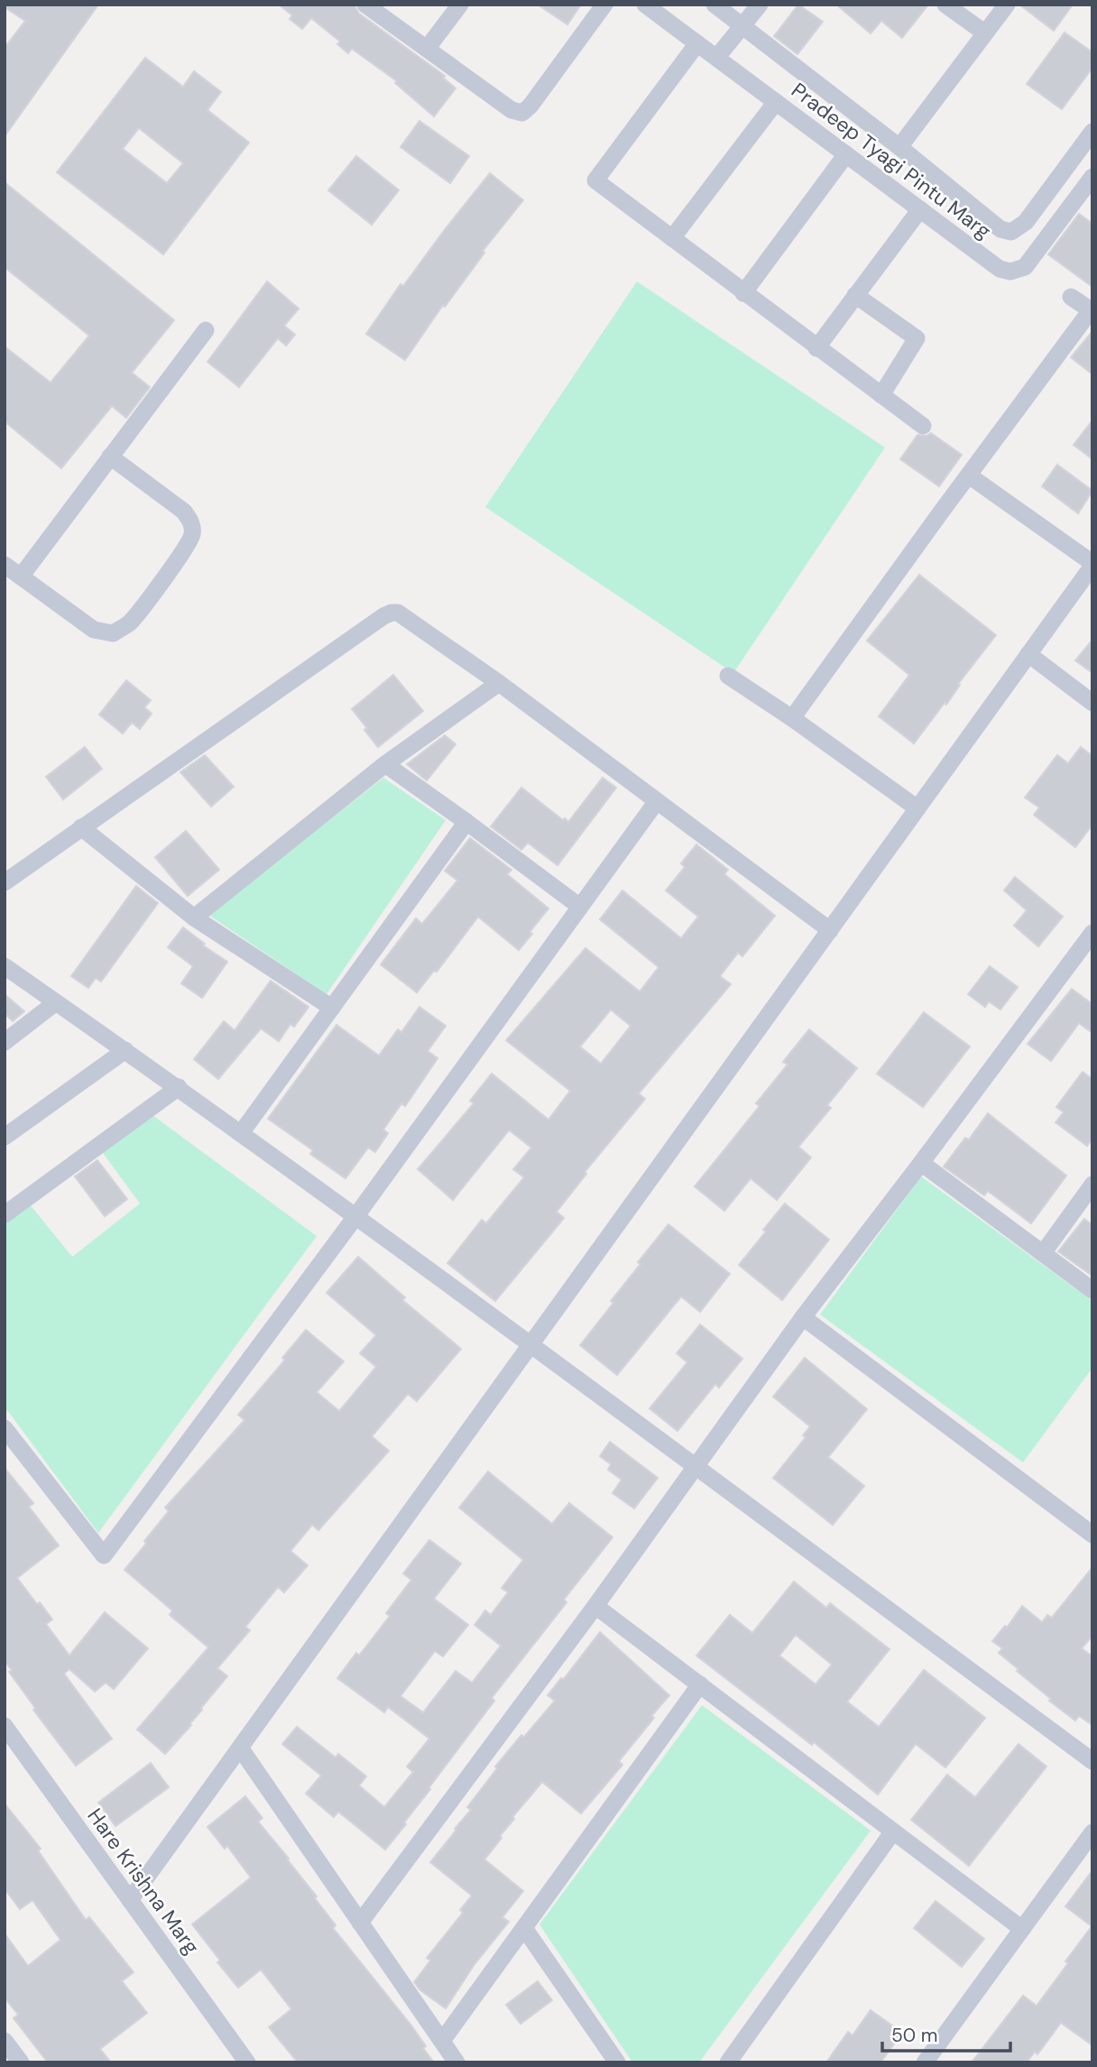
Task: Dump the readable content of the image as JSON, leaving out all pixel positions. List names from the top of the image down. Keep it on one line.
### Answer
{"streets":{"street":["Pradeep Tyagi Pintu Marg","Hare Krishna Marg"]},"scale_bar":"50 m"}
